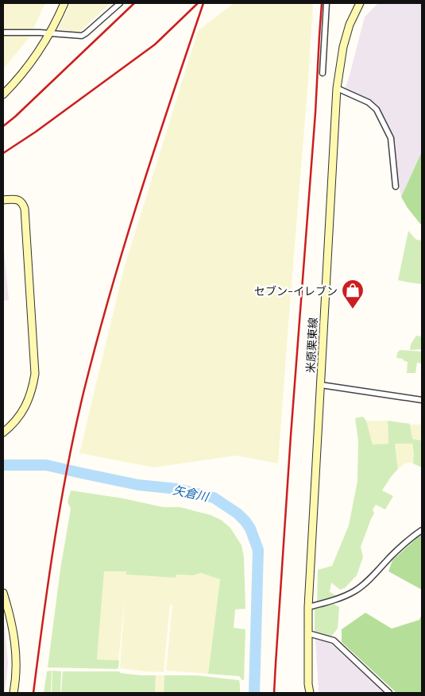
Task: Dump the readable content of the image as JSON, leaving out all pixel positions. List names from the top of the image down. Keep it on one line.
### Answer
{"streets":{"main road":["米原栗東線"]},"water":["矢倉川"],"places":{"shop":["セブン-イレブン"]}}
